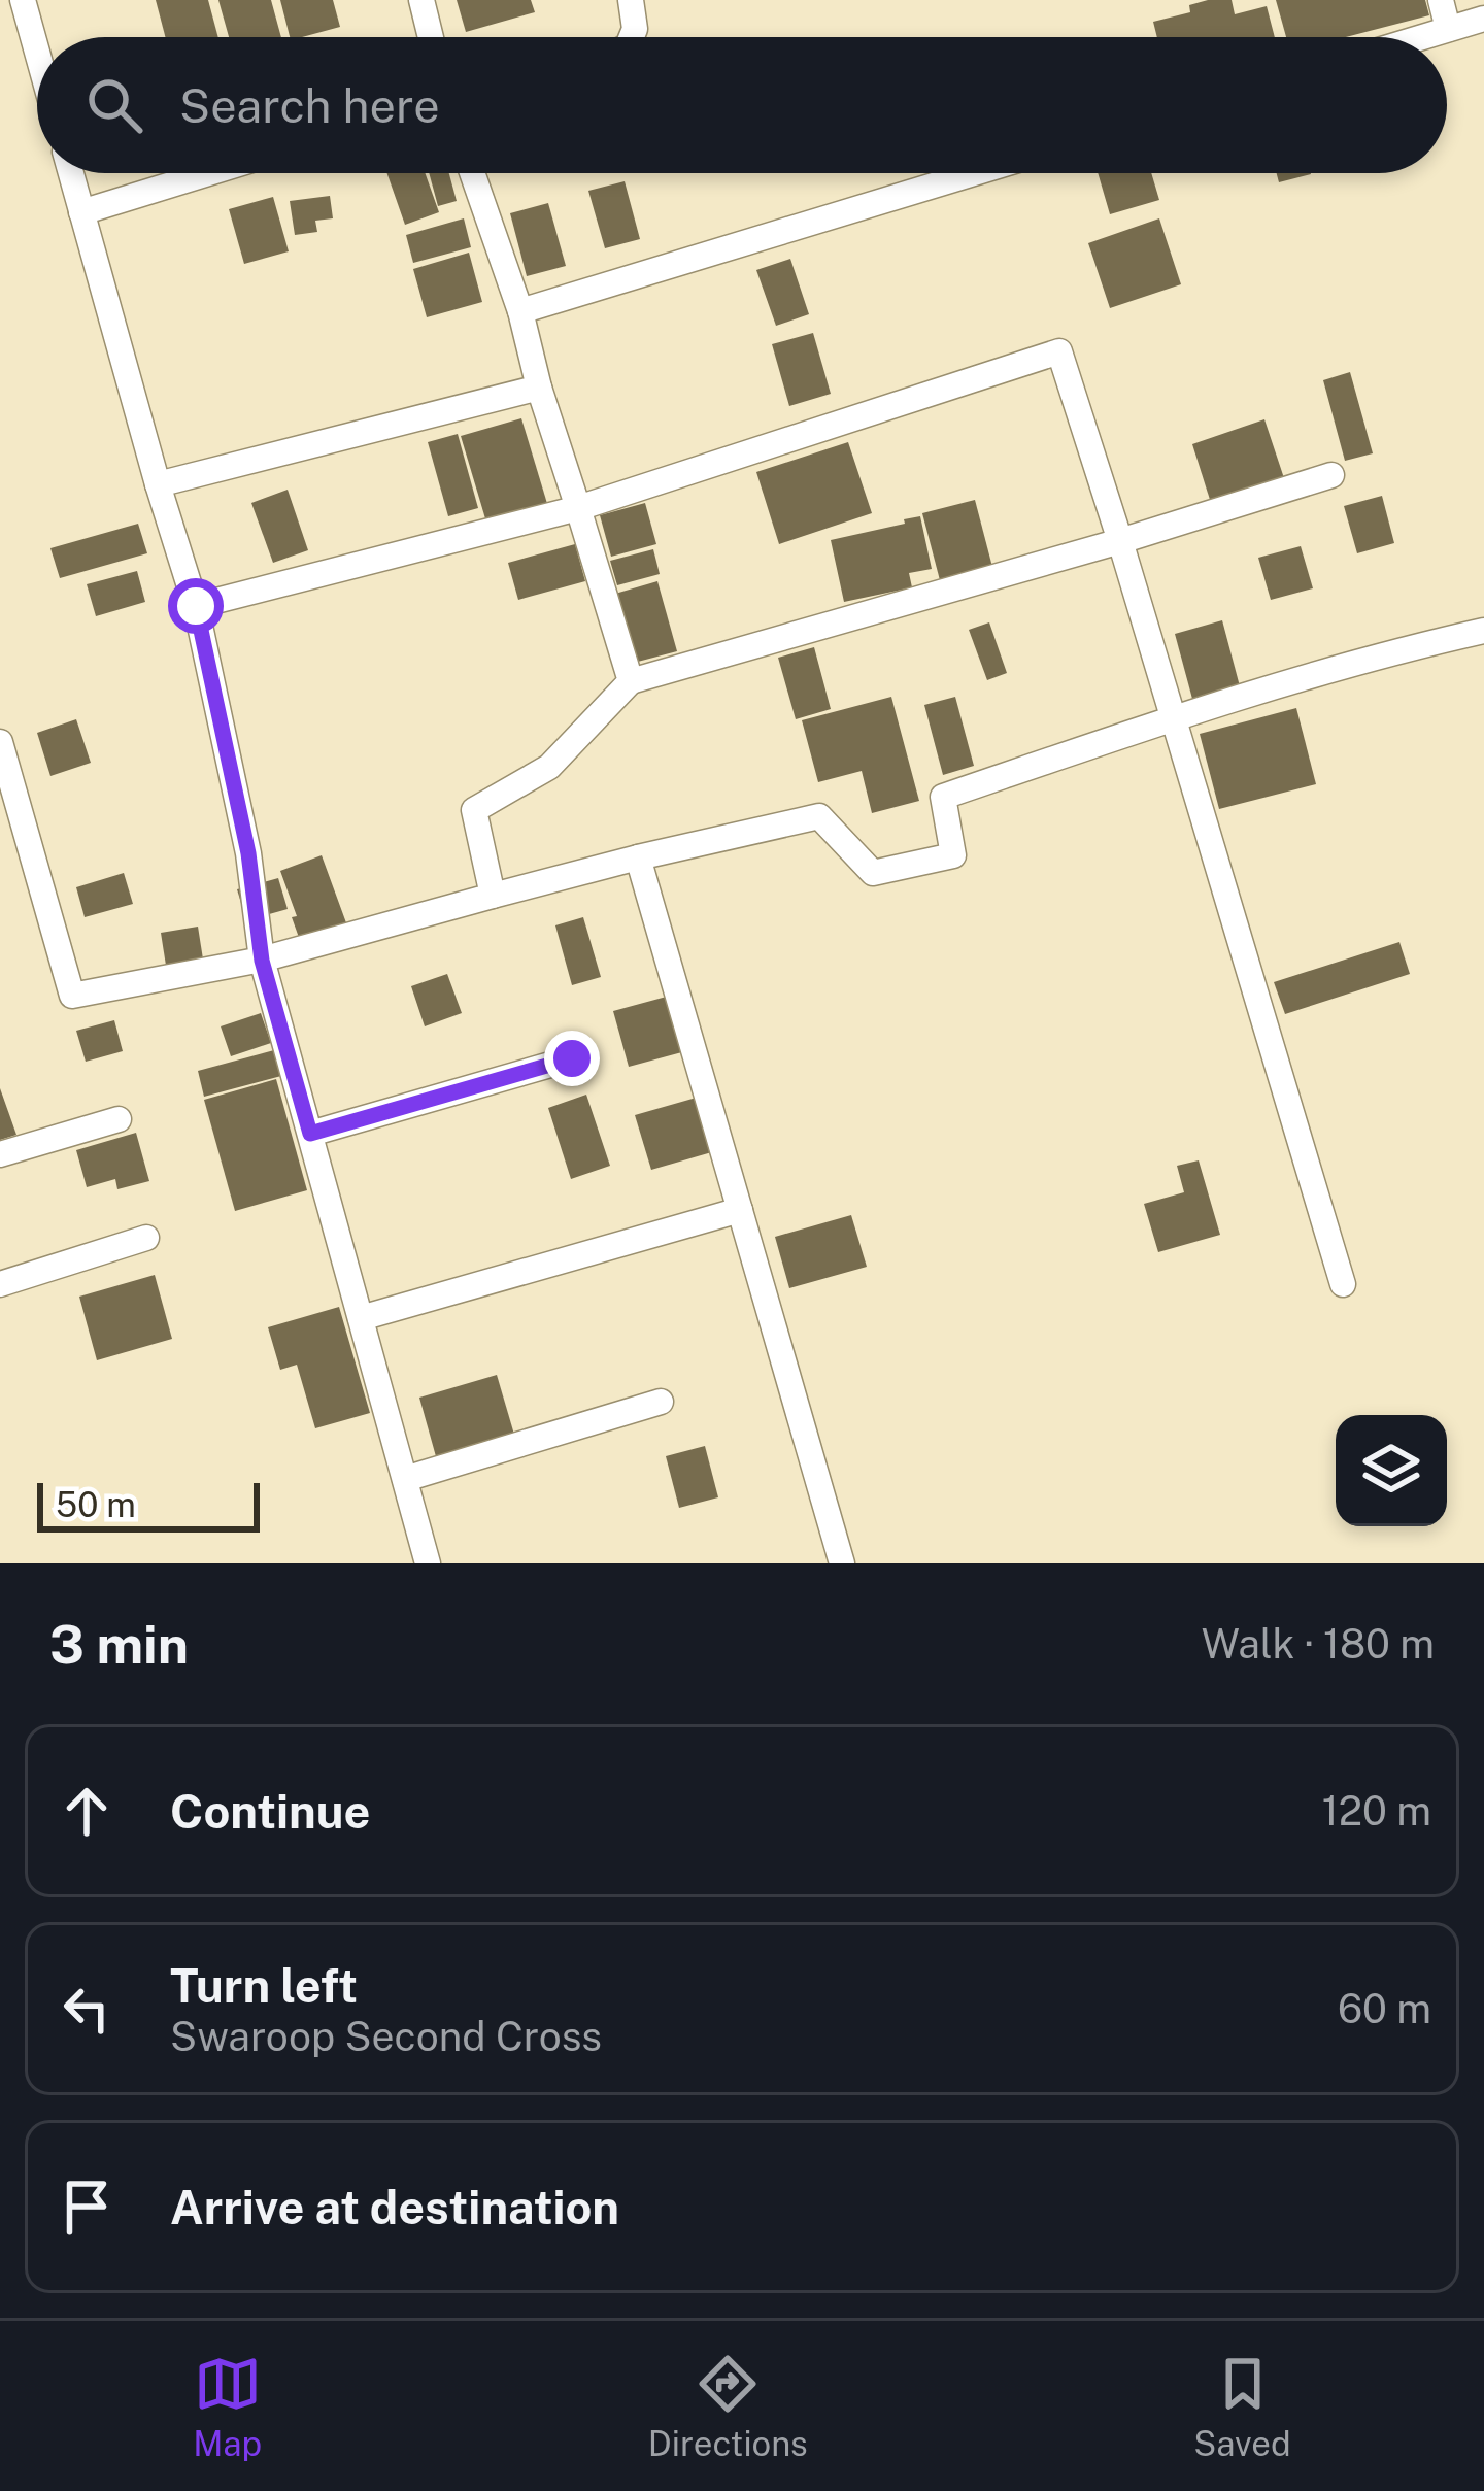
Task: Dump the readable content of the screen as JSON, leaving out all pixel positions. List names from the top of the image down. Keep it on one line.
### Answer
{"scale_bar":"50 m","page":{"search":"Search here","scale":"50 m","heading":["3 min","Walk · 180 m"],"list":[["Continue","120 m"],["Turn left","Swaroop Second Cross","60 m"],"Arrive at destination"],"nav":["Map","Directions","Saved"]}}
